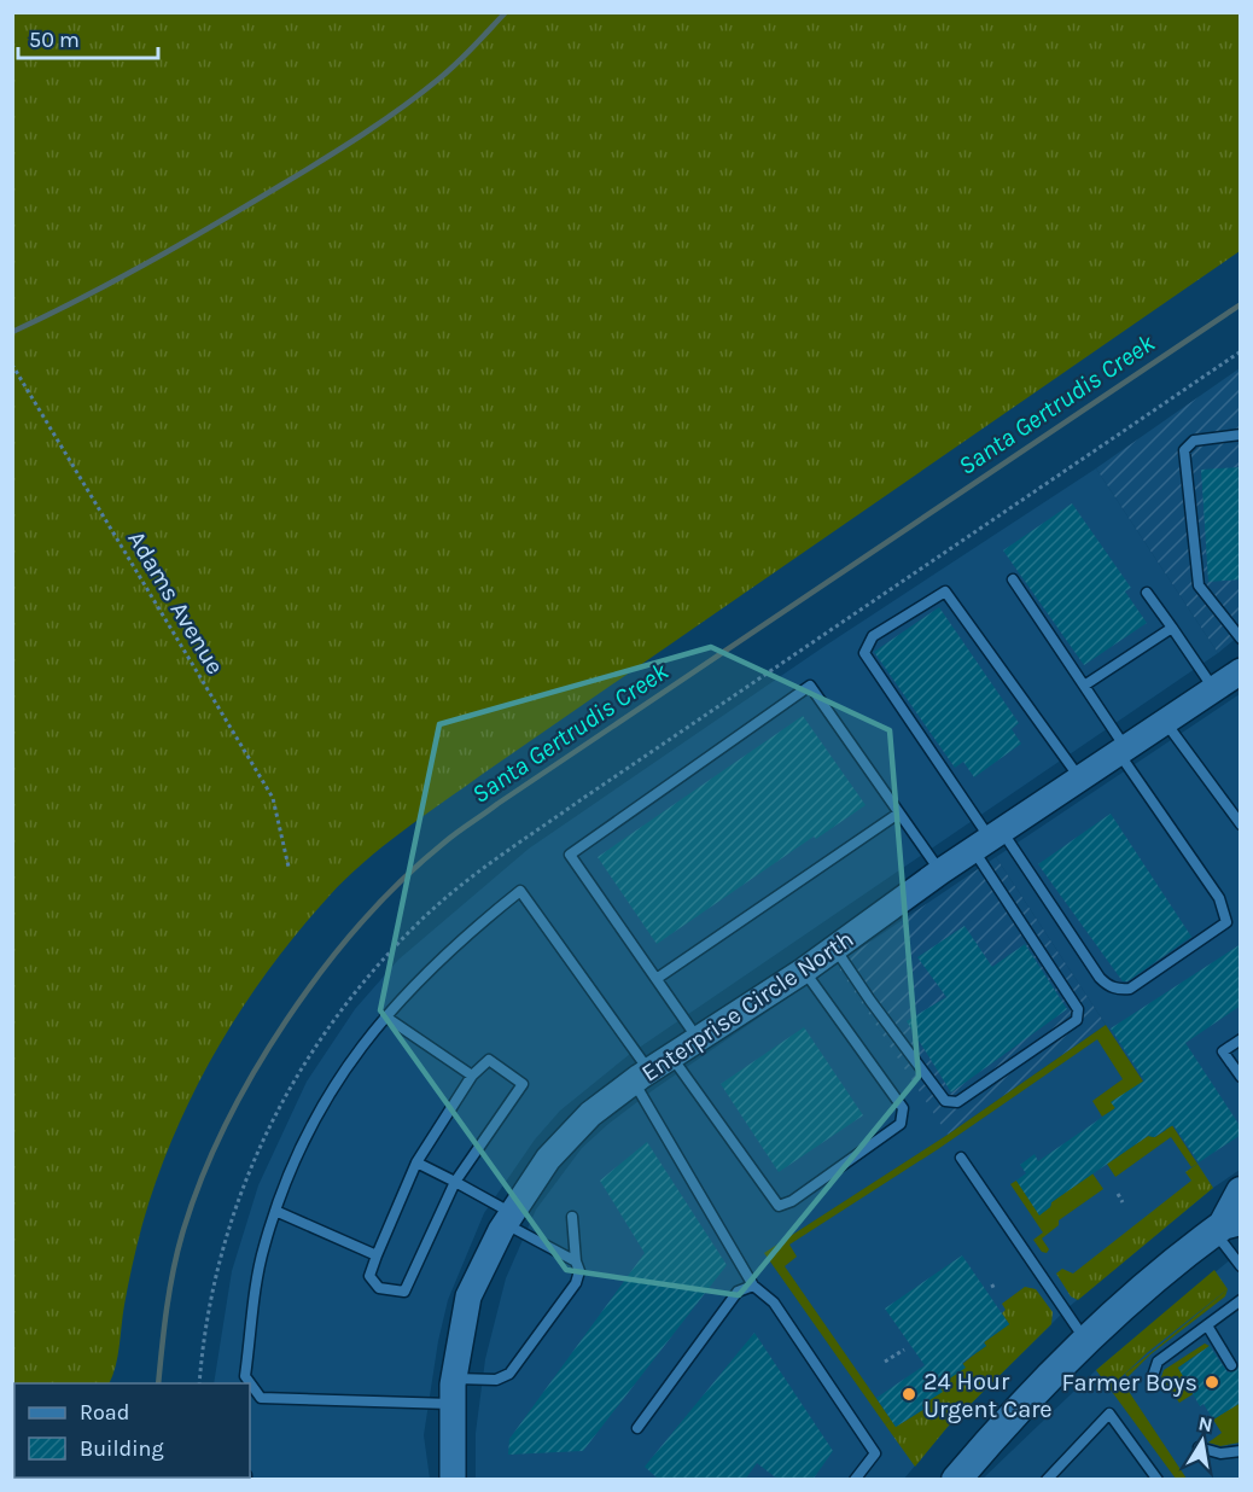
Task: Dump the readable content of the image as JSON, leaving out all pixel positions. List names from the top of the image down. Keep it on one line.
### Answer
{"streets":{"street":["Enterprise Circle North"],"path":["Adams Avenue"]},"water":["Santa Gertrudis Creek"],"places":["Farmer Boys","24 Hour Urgent Care"],"legend":["Road","Building"],"scale_bar":"50 m","north":"top"}
